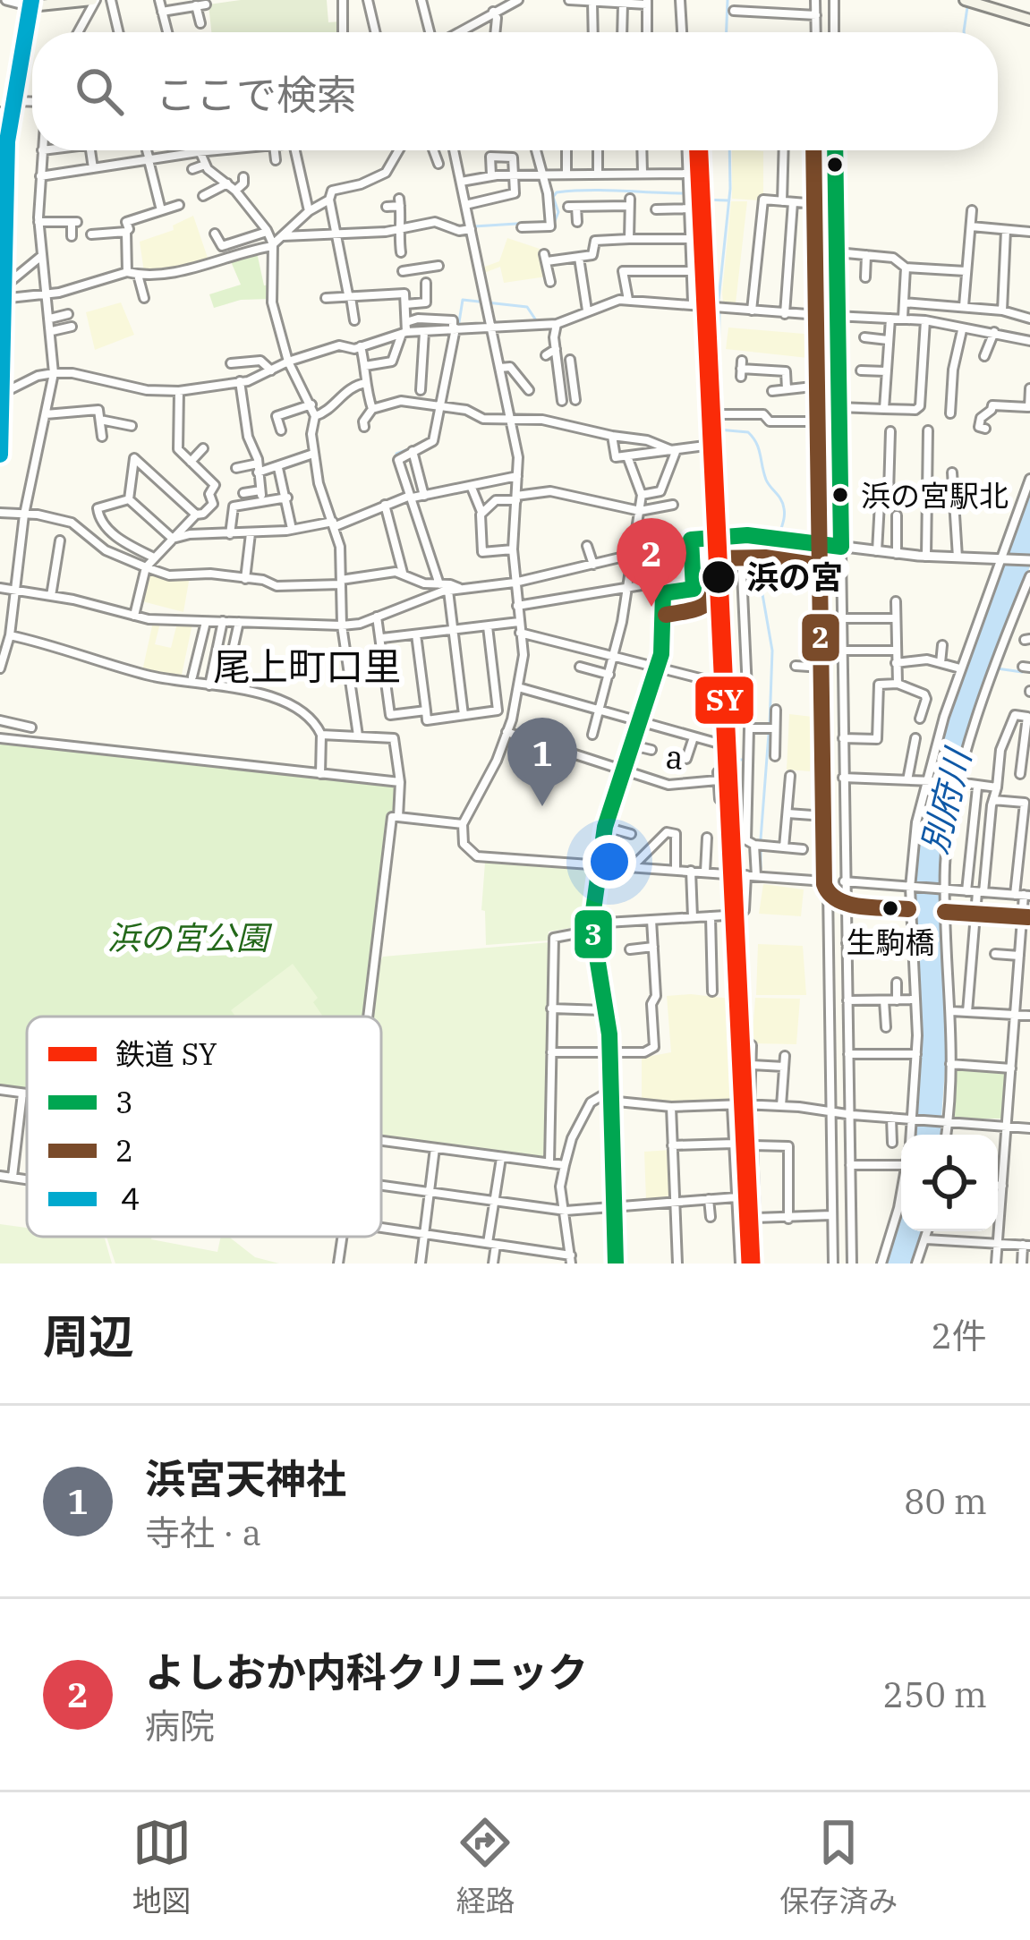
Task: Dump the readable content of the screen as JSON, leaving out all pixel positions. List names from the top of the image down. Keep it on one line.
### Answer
{"streets":{"street":["a"]},"districts":["尾上町口里"],"water":["別府川"],"parks":["浜の宮公園"],"places":["浜の宮駅北","浜の宮","生駒橋"],"lines":["transit line ４","rail line SY","transit line 3","transit line 2"],"legend":["鉄道 SY","3","2","４"],"page":{"search":"ここで検索","pins":["2","1"],"heading":["周辺","2件"],"list":[{"mark":"1","name":"浜宮天神社","note":"寺社 · a","value":"80 m"},{"mark":"2","name":"よしおか内科クリニック","note":"病院","value":"250 m"}],"nav":["地図","経路","保存済み"]}}
